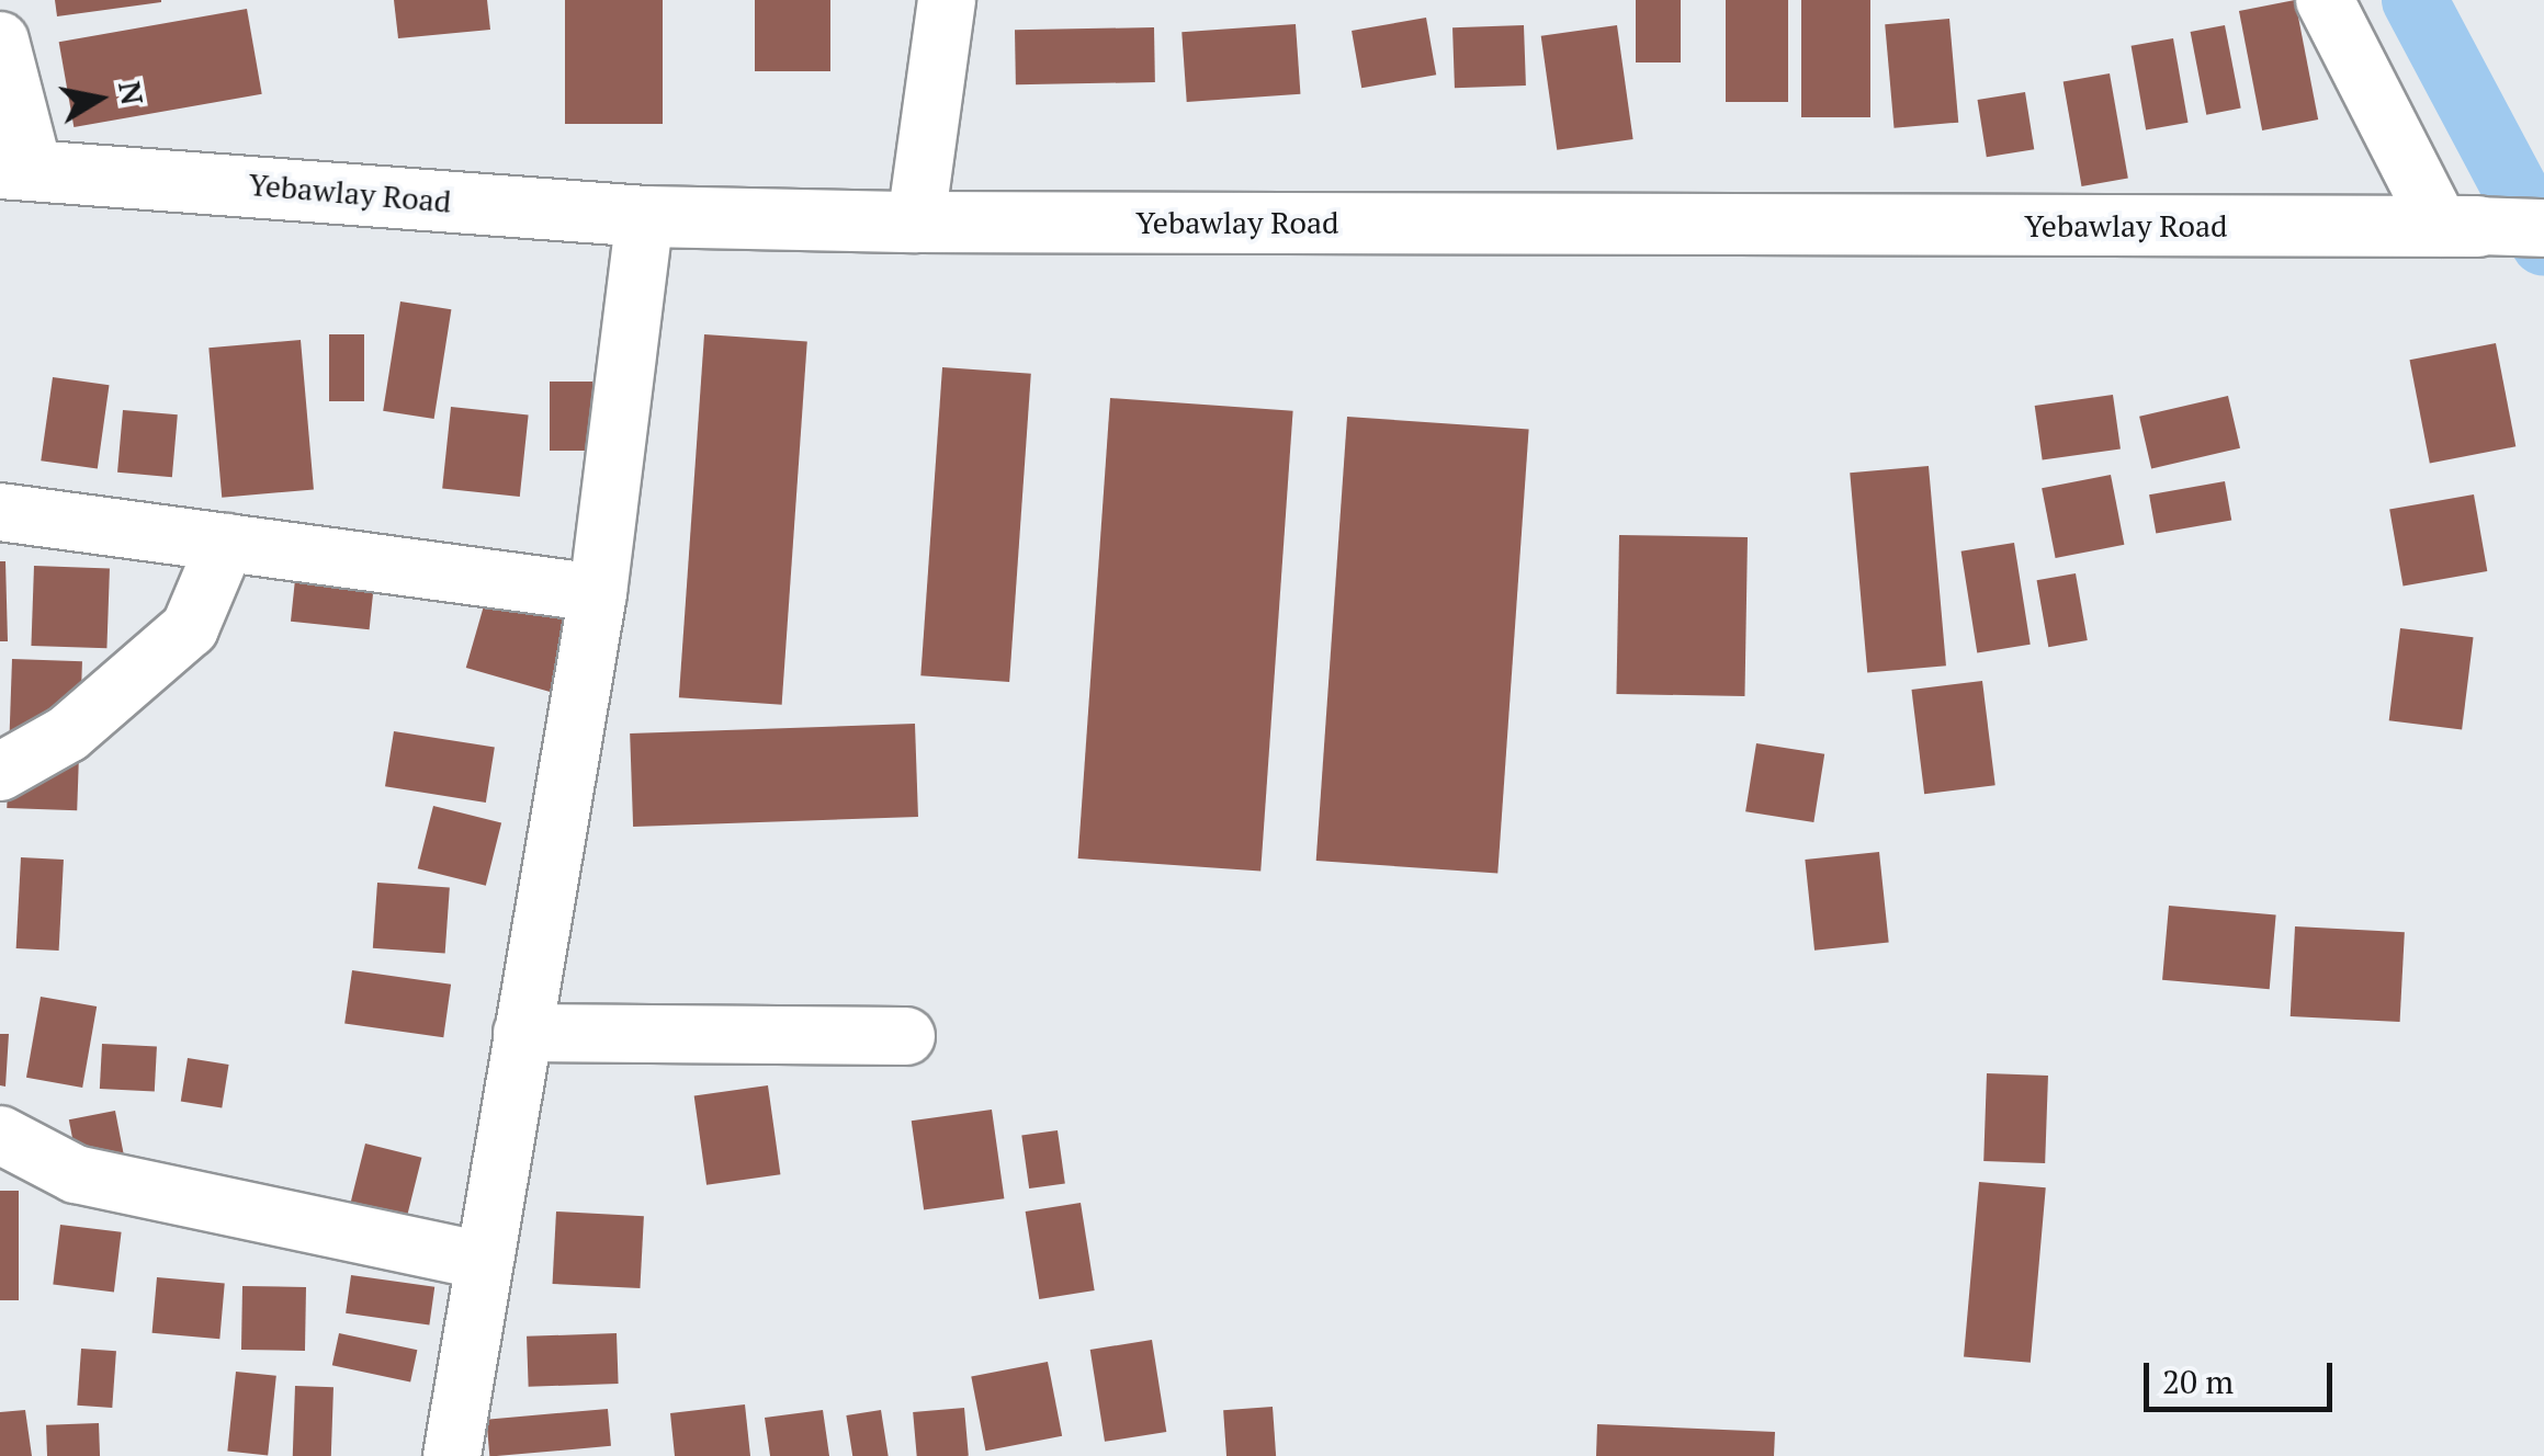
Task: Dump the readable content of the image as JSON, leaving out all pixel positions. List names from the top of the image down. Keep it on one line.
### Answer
{"streets":{"street":["Yebawlay Road"]},"scale_bar":"20 m","north":"right"}
